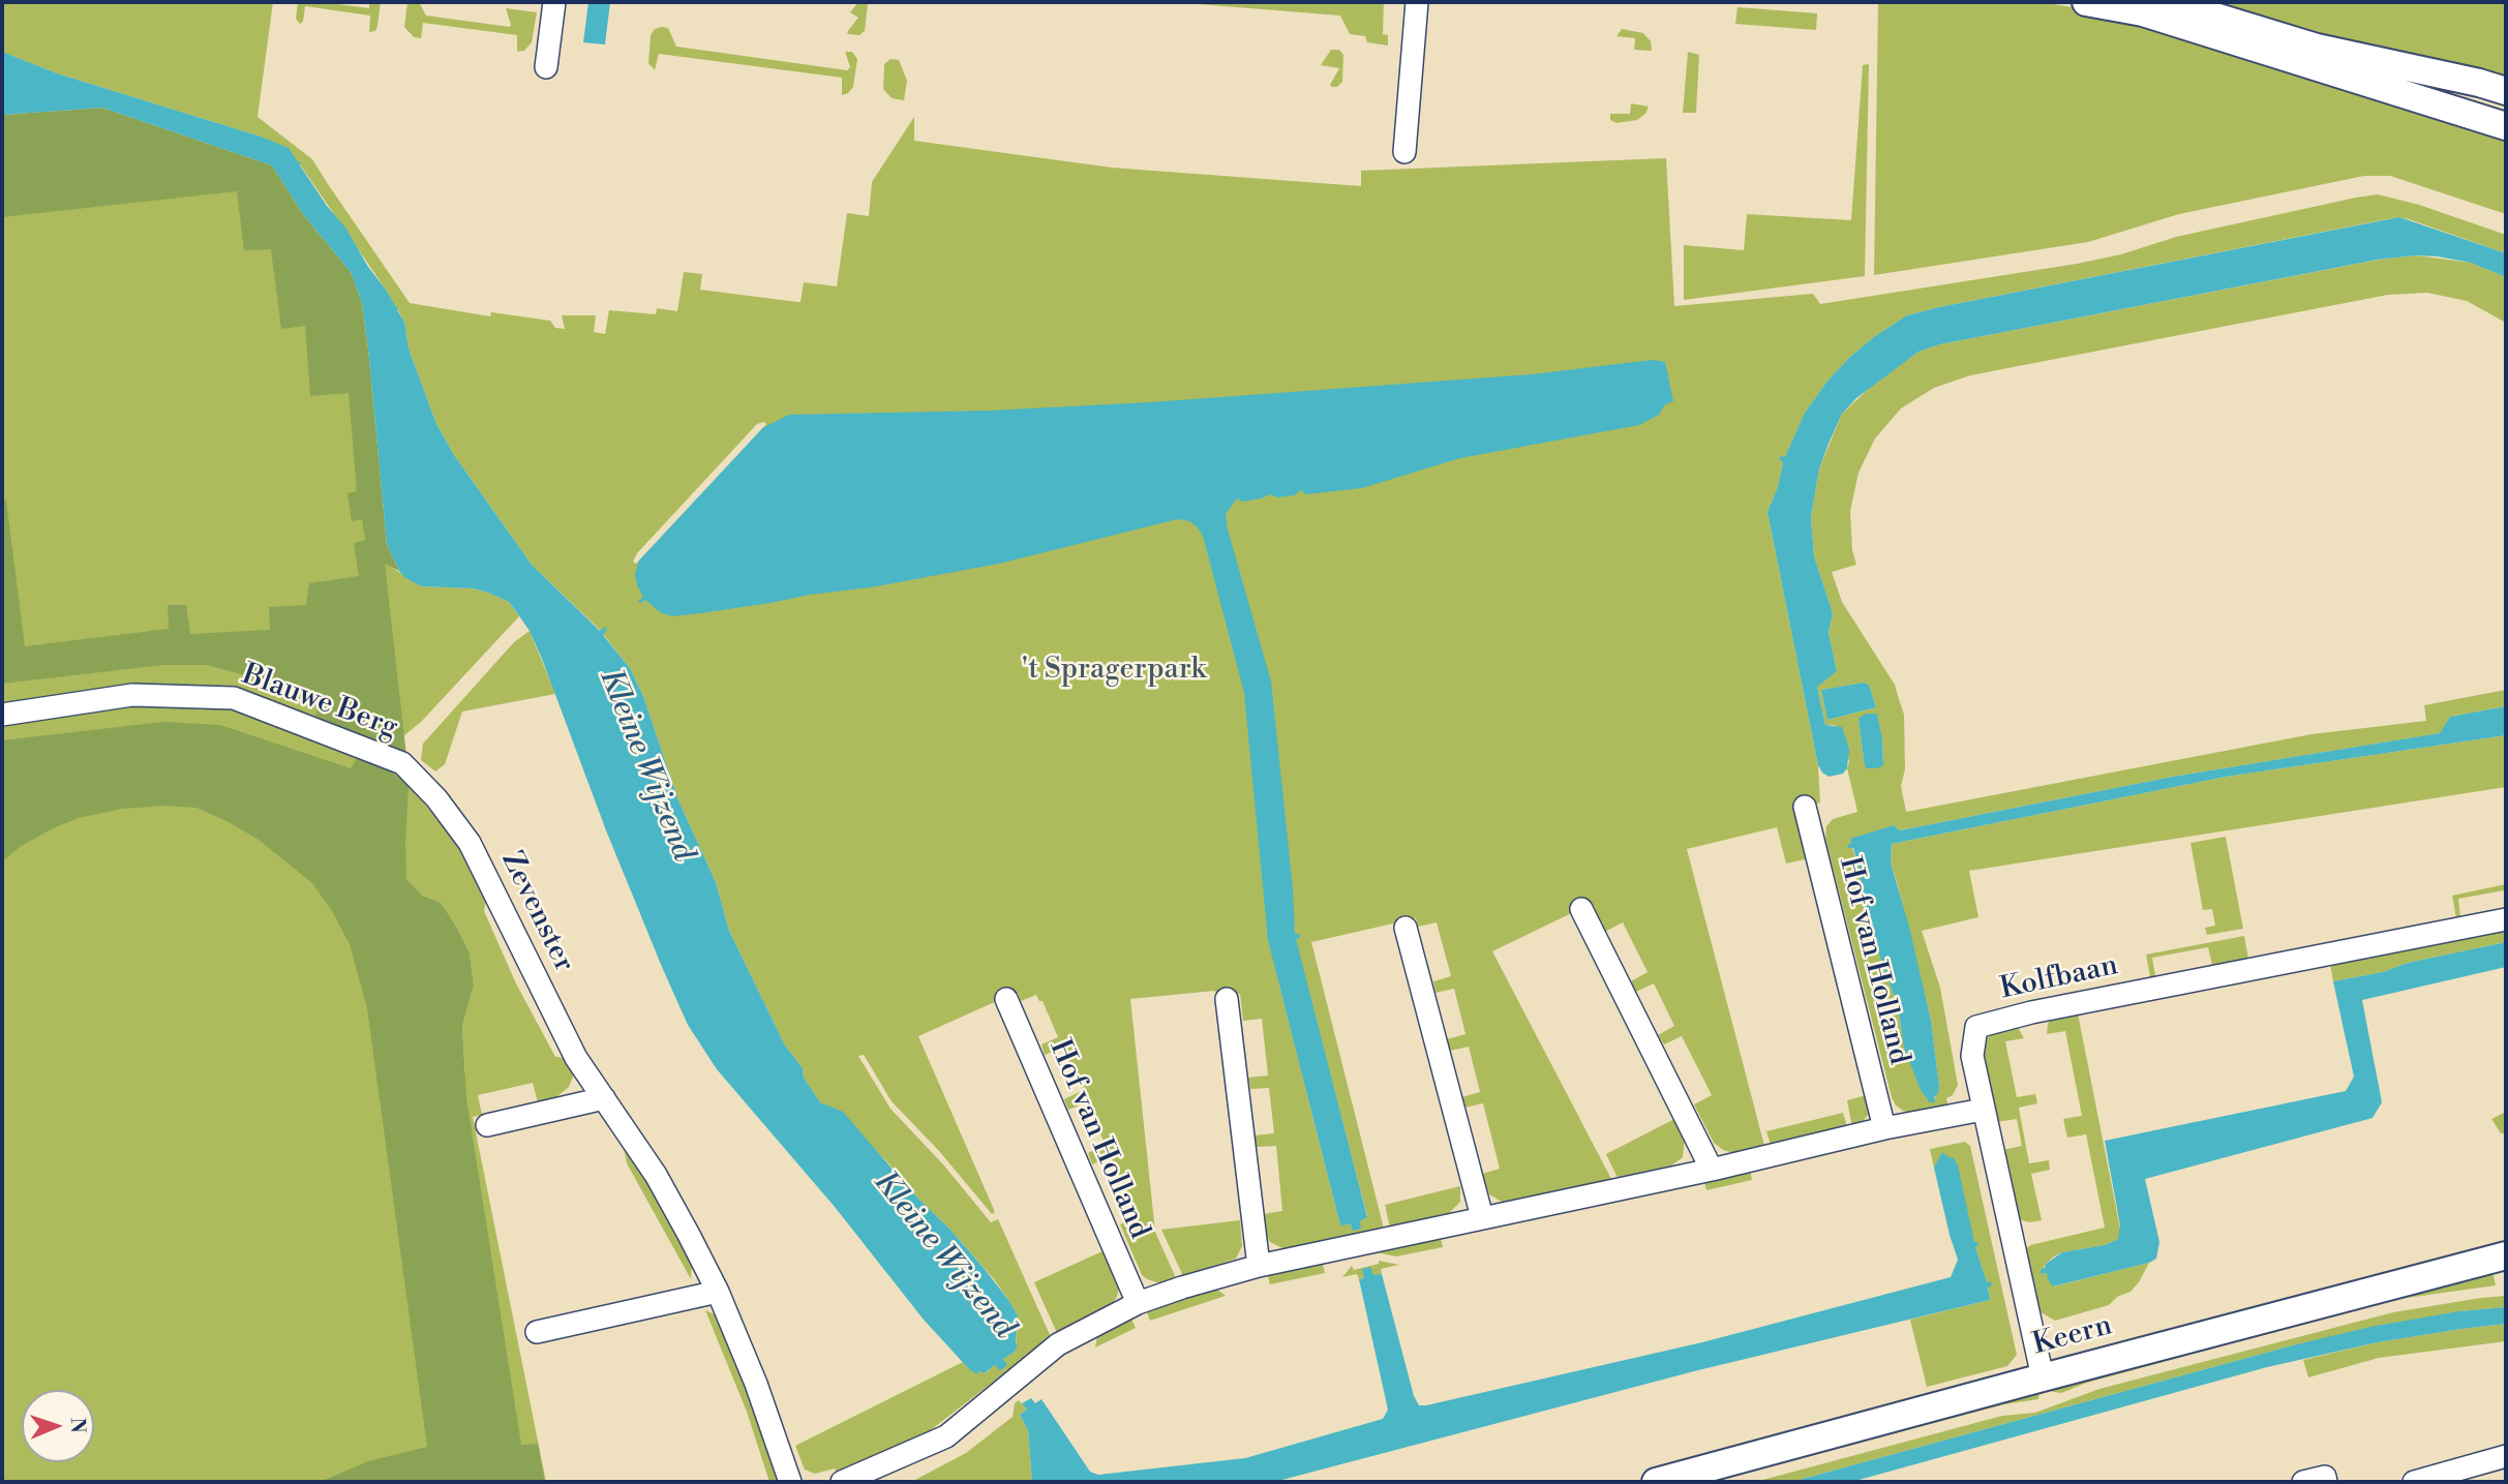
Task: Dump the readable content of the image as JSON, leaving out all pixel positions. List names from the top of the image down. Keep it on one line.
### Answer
{"streets":{"street":["Blauwe Berg","Zevenster","Hof van Holland","Kolfbaan","Keern"]},"crossings":[["Blauwe Berg","Zevenster"],["Kolfbaan","Keern"]],"water":["Kleine Wijzend"],"parks":["'t Spragerpark"],"north":"right"}
